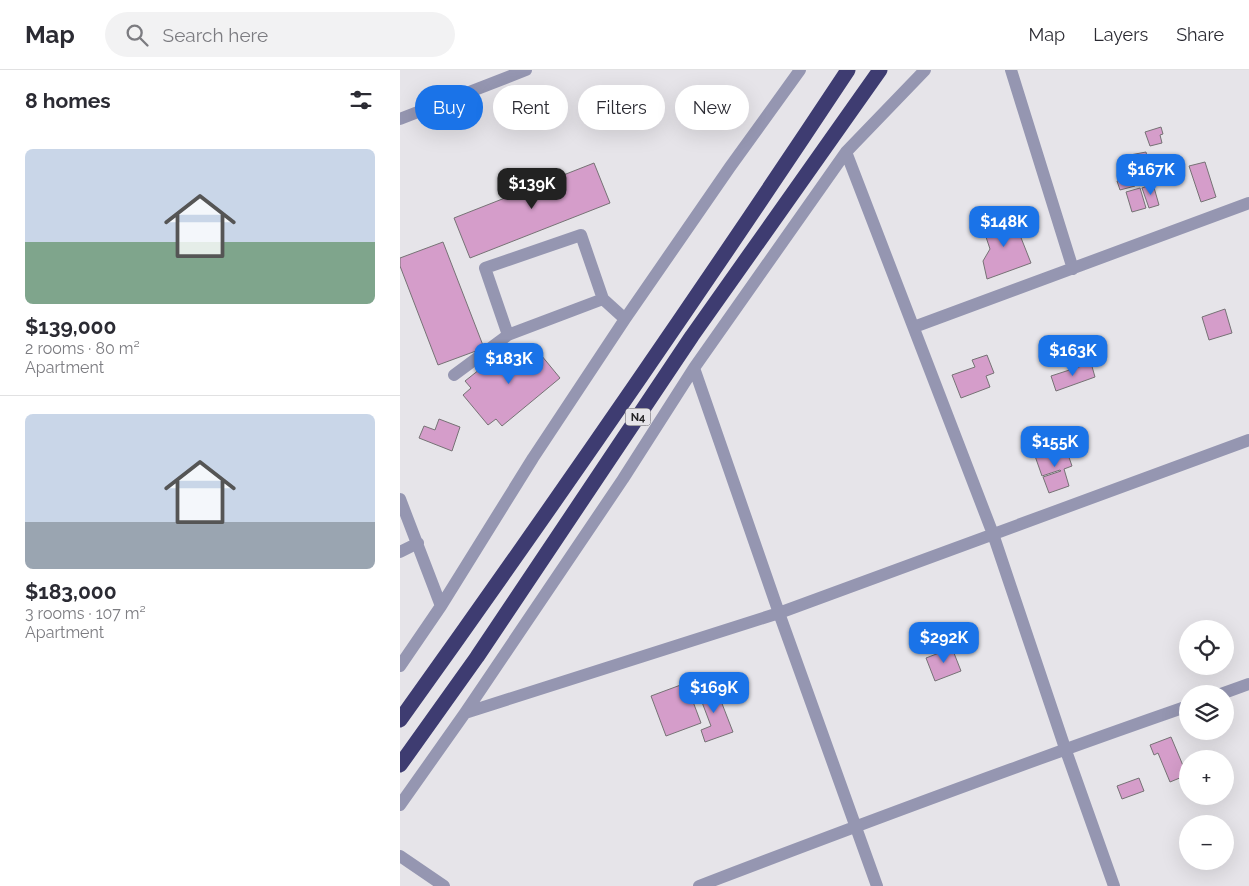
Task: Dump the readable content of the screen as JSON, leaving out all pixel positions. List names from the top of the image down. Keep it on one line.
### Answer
{"streets":{"highway":["N4"]},"page":{"header":"Map","search":"Search here","nav":["Map","Layers","Share"],"heading":"8 homes","chip":["Buy","Rent","Filters","New"],"list":[{"name":"$139,000","note":"2 rooms · 80 m² · Apartment"},{"name":"$183,000","note":"3 rooms · 107 m² · Apartment"}],"price":["$167K","$139K","$148K","$163K","$183K","$155K","$292K","$169K"],"map_buttons":["+","−"]}}
